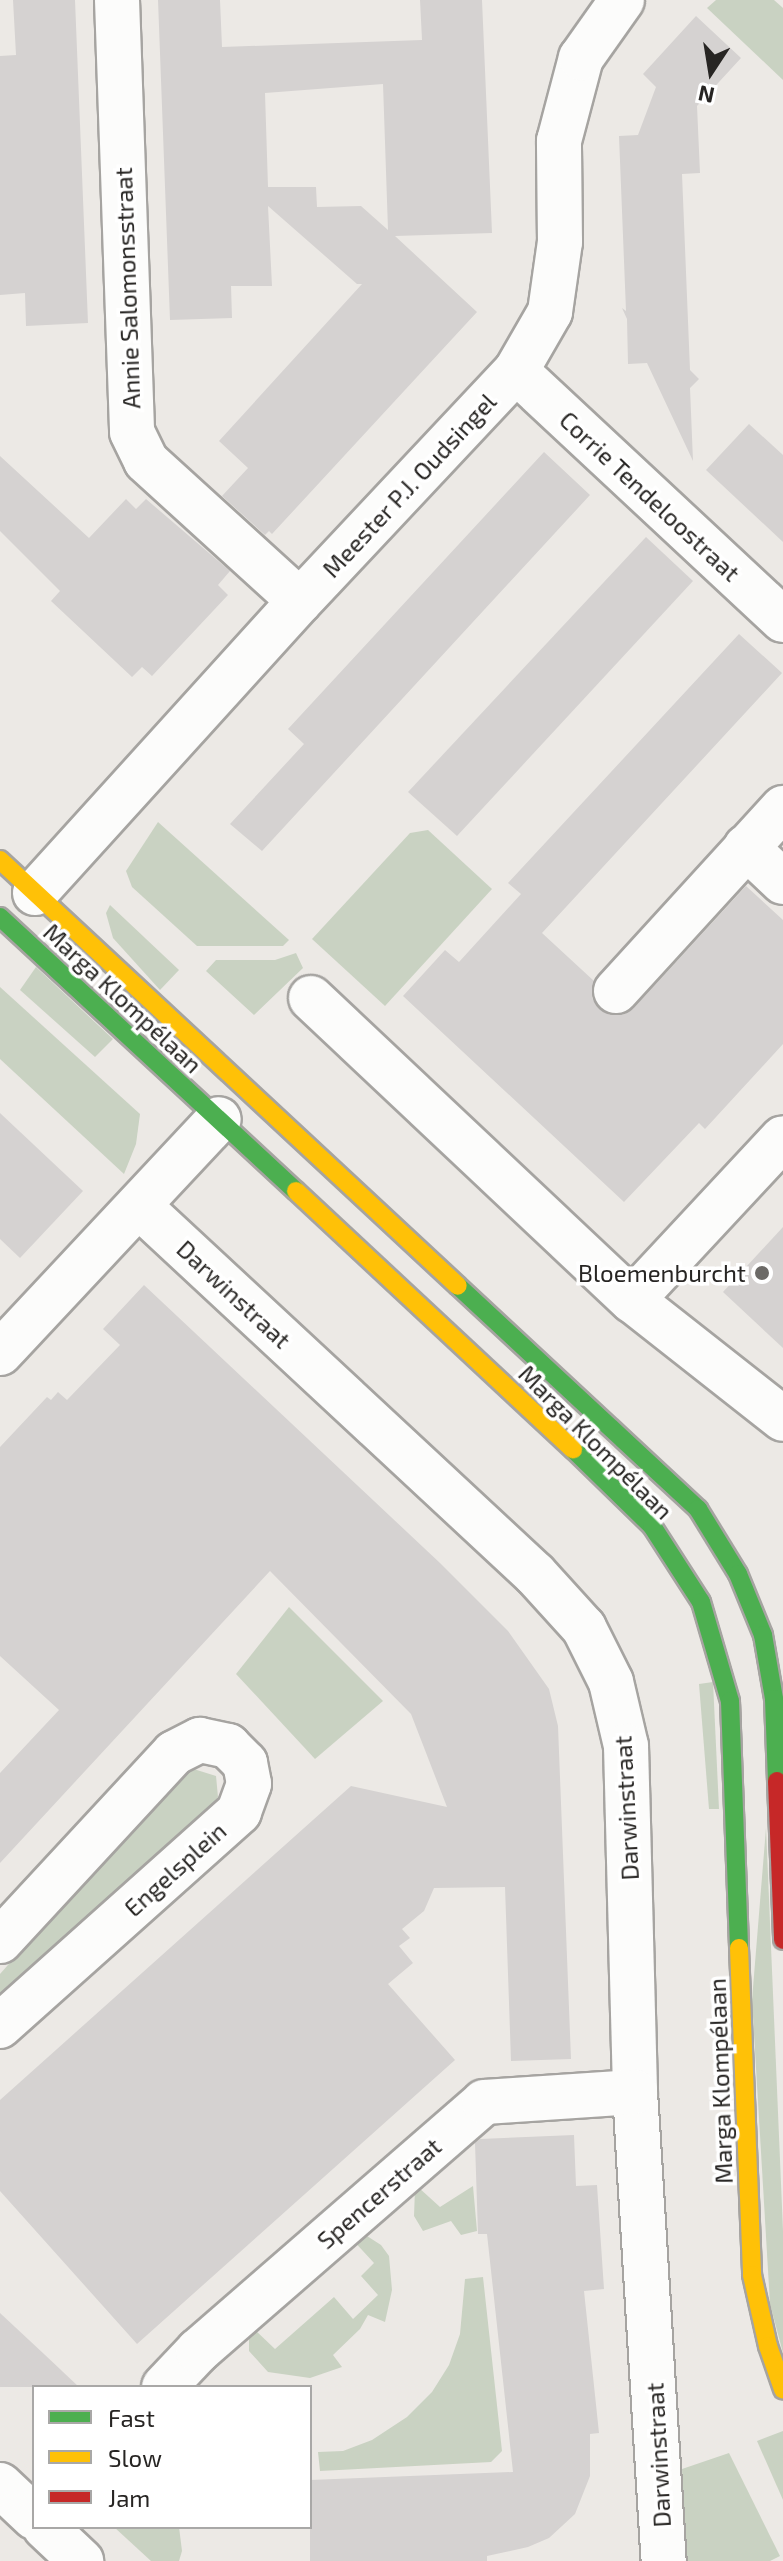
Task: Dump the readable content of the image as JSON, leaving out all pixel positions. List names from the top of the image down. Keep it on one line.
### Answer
{"streets":{"street":["Annie Salomonsstraat","Meester P.J. Oudsingel","Corrie Tendeloostraat","Marga Klompélaan","Darwinstraat","Engelsplein","Spencerstraat"]},"crossings":[["Annie Salomonsstraat","Meester P.J. Oudsingel"],["Meester P.J. Oudsingel","Corrie Tendeloostraat"],["Meester P.J. Oudsingel","Marga Klompélaan"],["Darwinstraat","Spencerstraat"]],"places":["Bloemenburcht"],"legend":["Fast","Slow","Jam"],"north":"bottom"}
